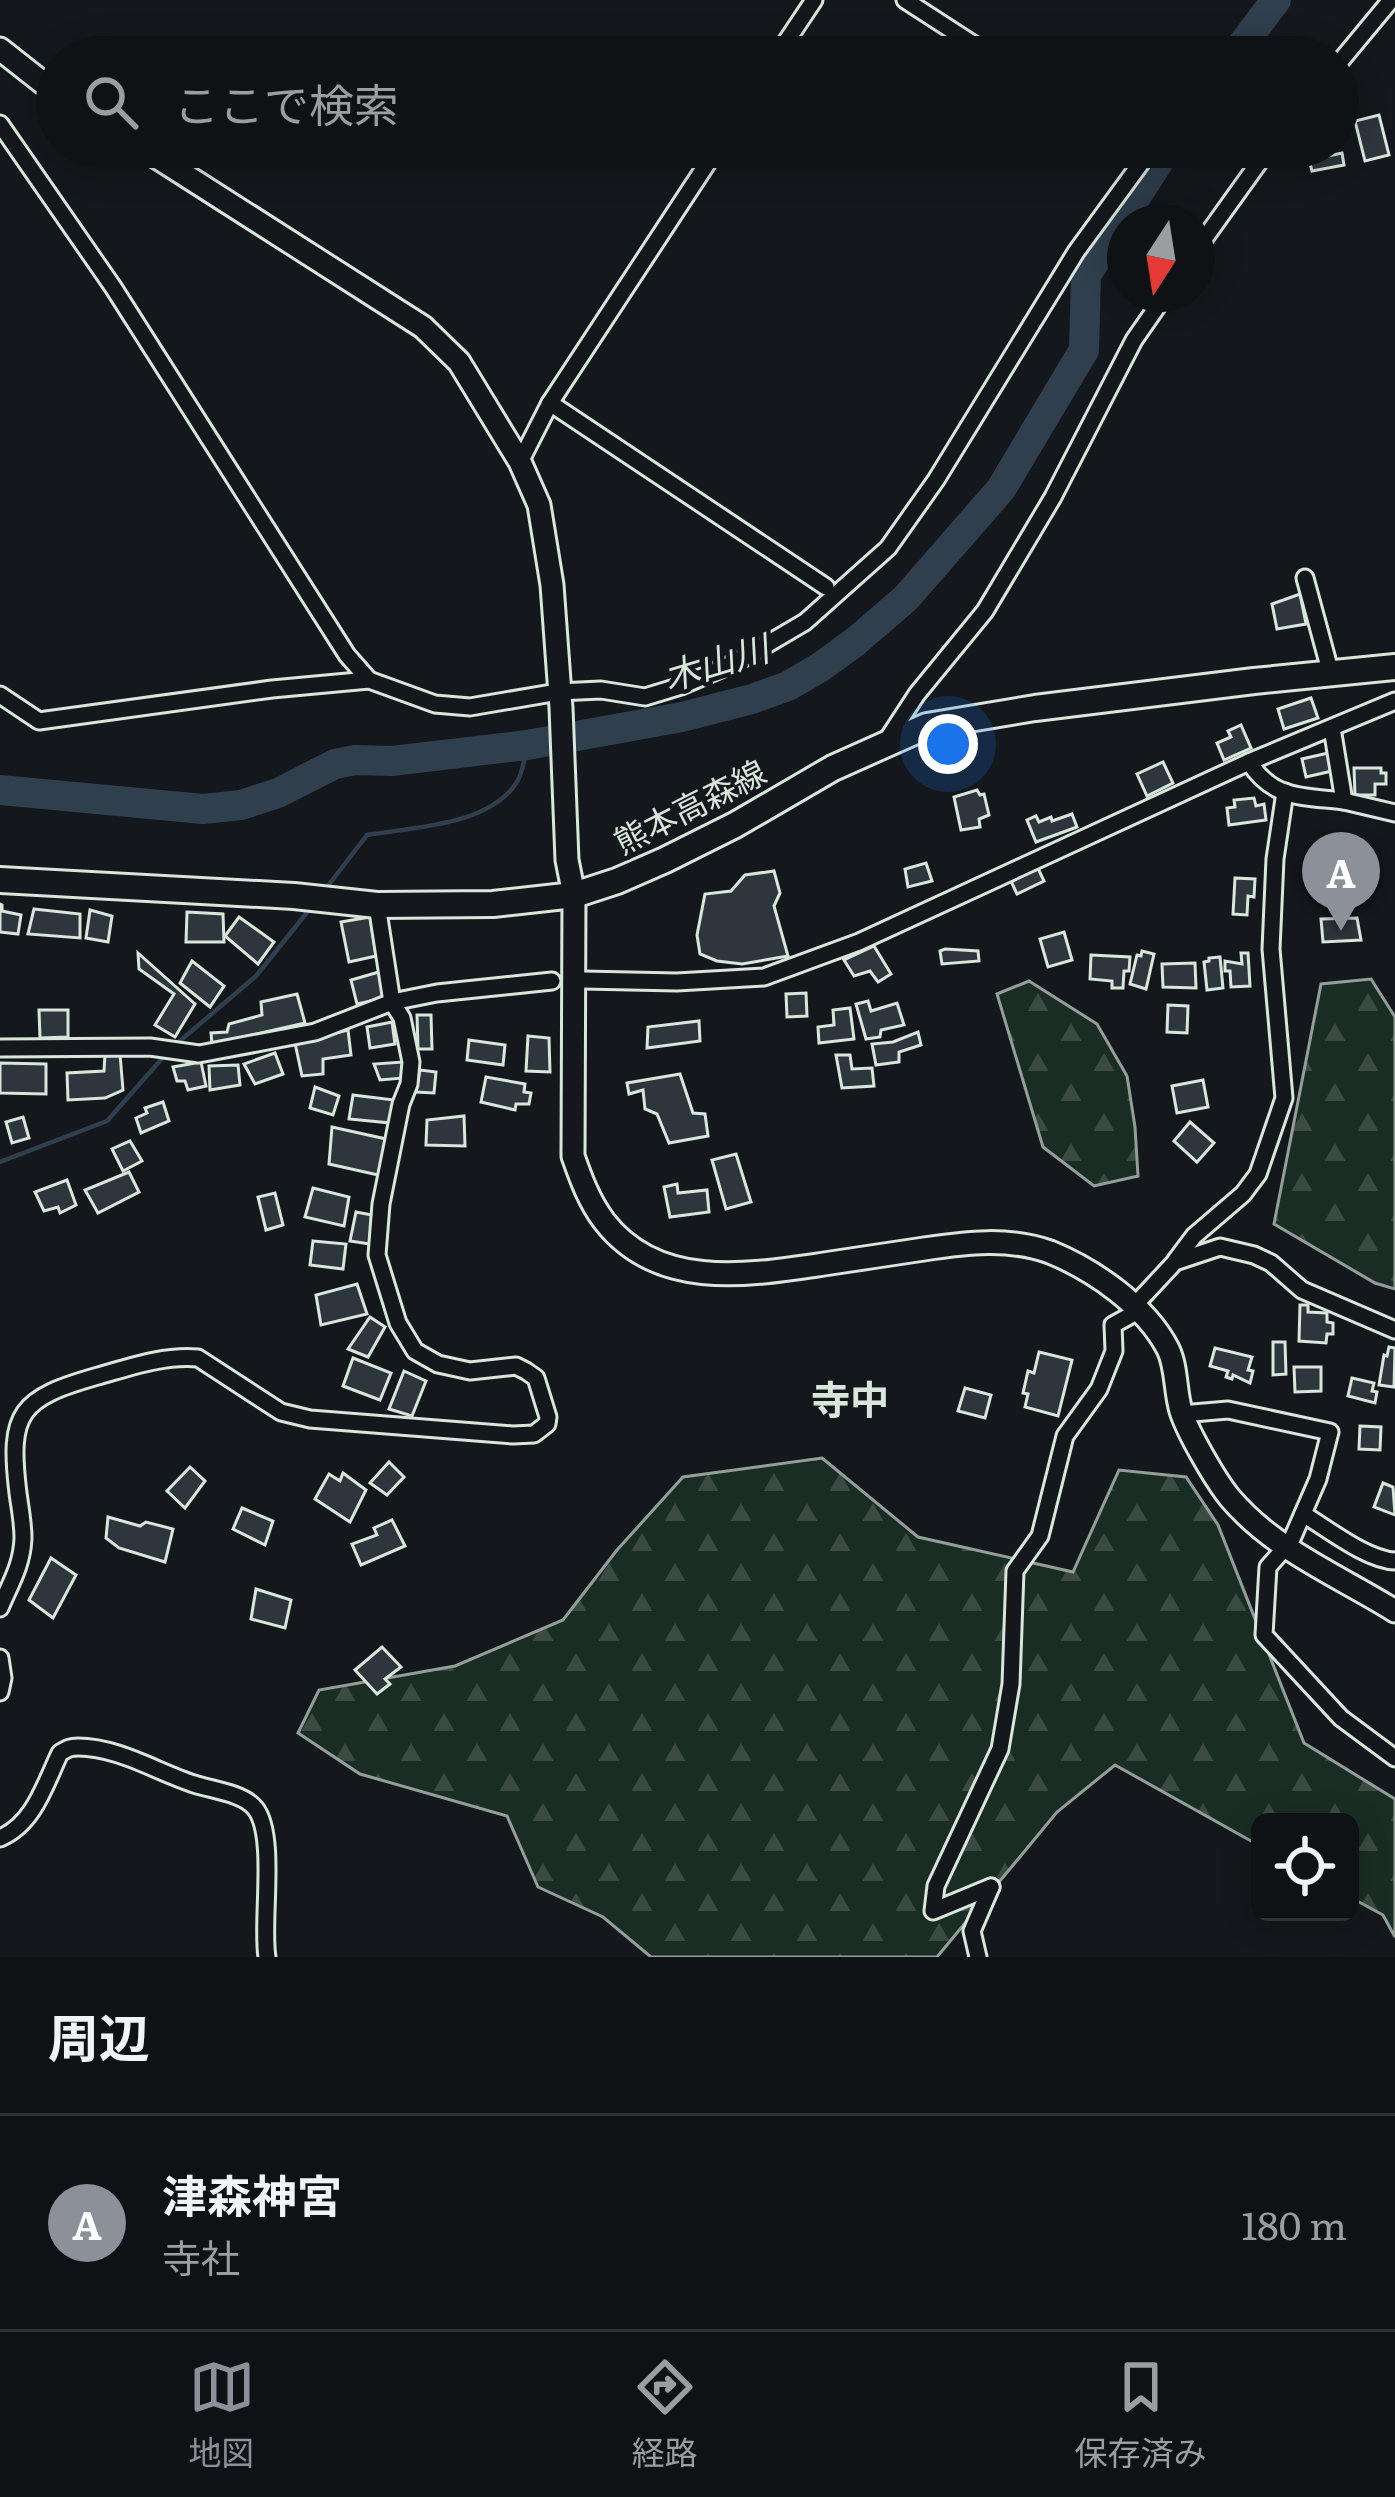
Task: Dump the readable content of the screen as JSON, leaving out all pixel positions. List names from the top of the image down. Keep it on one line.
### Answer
{"streets":{"main road":["熊本高森線"]},"districts":["寺中"],"water":["木山川"],"north":"bottom","page":{"search":"ここで検索","pins":"A","heading":"周辺","list":[{"mark":"A","name":"津森神宮","note":"寺社","value":"180 m"}],"nav":["地図","経路","保存済み"]}}
